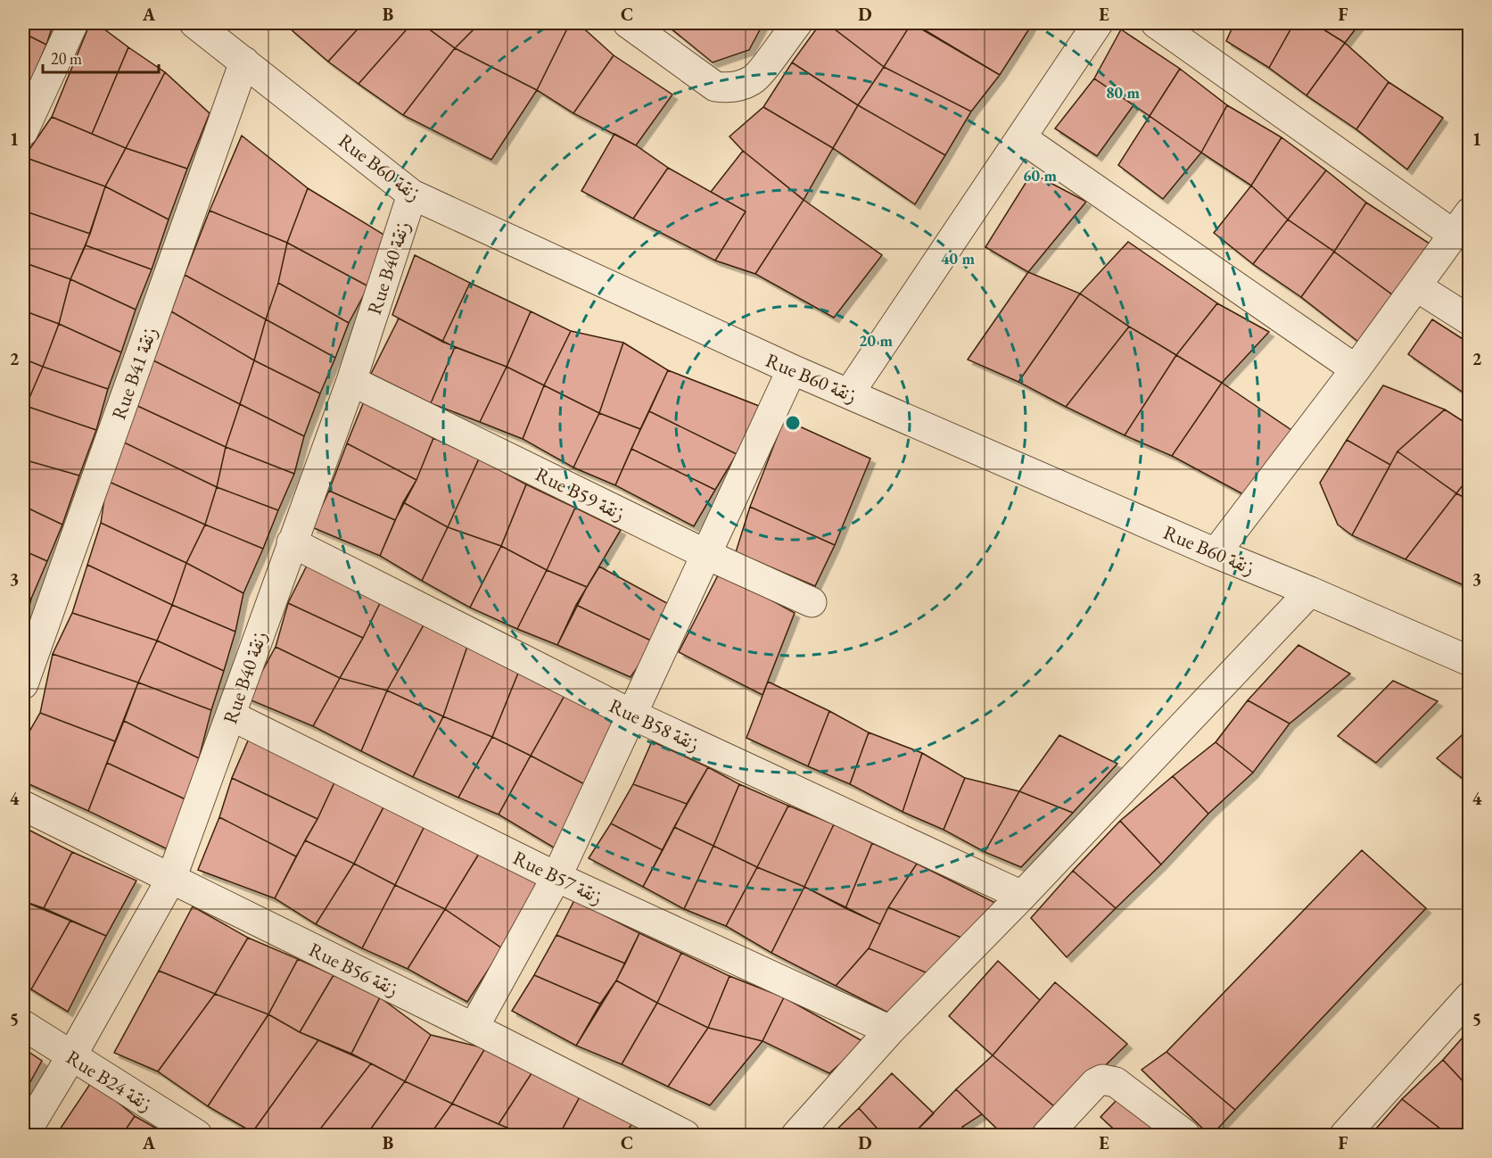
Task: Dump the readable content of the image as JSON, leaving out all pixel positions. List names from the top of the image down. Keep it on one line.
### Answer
{"streets":{"street":["Rue B60 زنقة","Rue B40 زنقة","Rue B41 زنقة","Rue B59 زنقة","Rue B58 زنقة","Rue B57 زنقة","Rue B56 زنقة","Rue B24 زنقة"]},"crossings":[["Rue B60 زنقة","Rue B40 زنقة"],["Rue B60 زنقة","Rue B41 زنقة"],["Rue B40 زنقة","Rue B59 زنقة"],["Rue B40 زنقة","Rue B58 زنقة"],["Rue B40 زنقة","Rue B57 زنقة"],["Rue B40 زنقة","Rue B56 زنقة"],["Rue B40 زنقة","Rue B24 زنقة"]],"scale_bar":"20 m","grid":{"columns":["A","B","C","D","E","F"],"rows":["1","2","3","4","5"]},"rings":["80 m","60 m","40 m","20 m"]}
